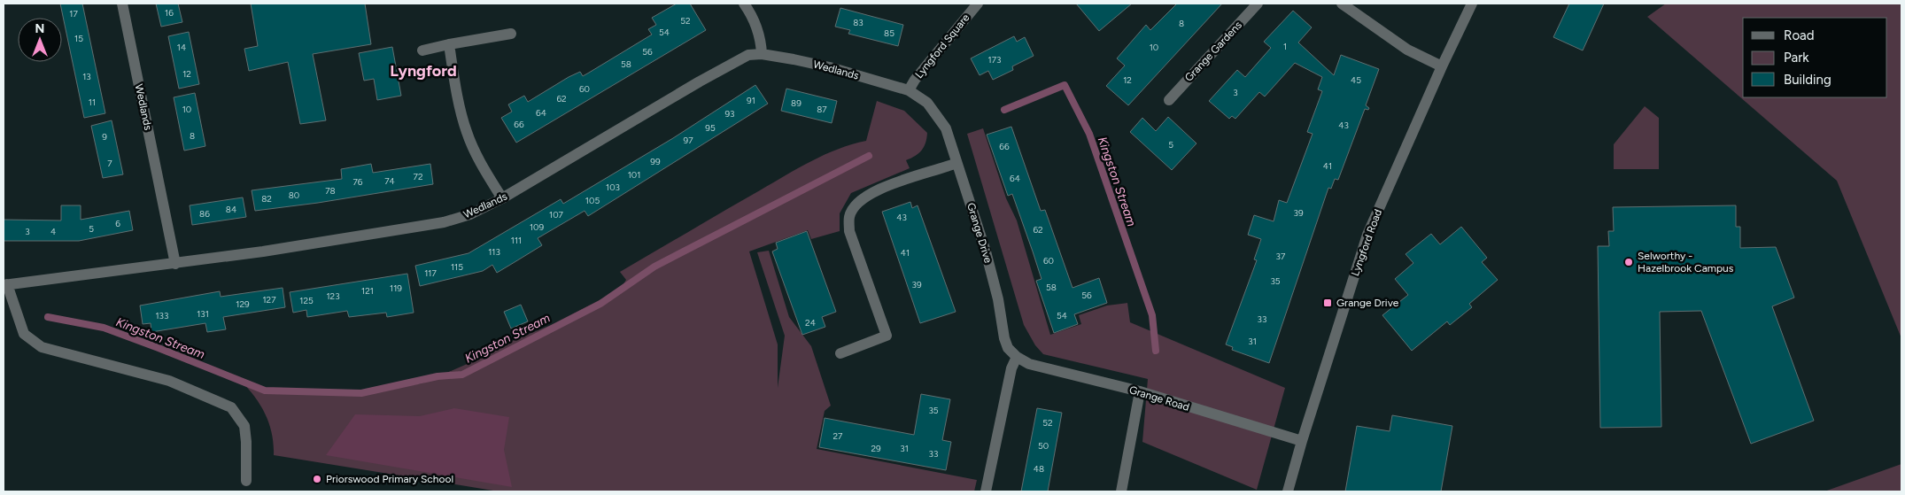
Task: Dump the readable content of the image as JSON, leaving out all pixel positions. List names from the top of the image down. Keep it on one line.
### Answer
{"streets":{"street":["Lyngford Square","Grange Gardens","Wedlands","Grange Drive","Lyngford Road","Grange Road"]},"crossings":[["Lyngford Square","Wedlands"],["Lyngford Square","Grange Drive"],["Wedlands","Grange Drive"],["Grange Drive","Grange Road"],["Lyngford Road","Grange Road"]],"districts":["Lyngford"],"water":["Kingston Stream"],"places":{"other":["Selworthy - Hazelbrook Campus","Priorswood Primary School"],"transit":["Grange Drive"]},"house_numbers":["16","17","52","83","8","54","85","15","1","14","10","56","173","58","12","13","12","45","60","3","62","91","11","89","10","87","64","93","66","43","95","8","9","97","5","66","99","7","41","101","72","64","74","76","103","78","80","82","105","84","39","86","107","43","6","109","5","62","3","4","111","113","41","37","60","115","117","35","39","58","119","121","56","123","127","125","129","131","133","54","33","24","31","35","52","27","50","29","31","33","48"],"legend":["Road","Park","Building"],"north":"top"}
